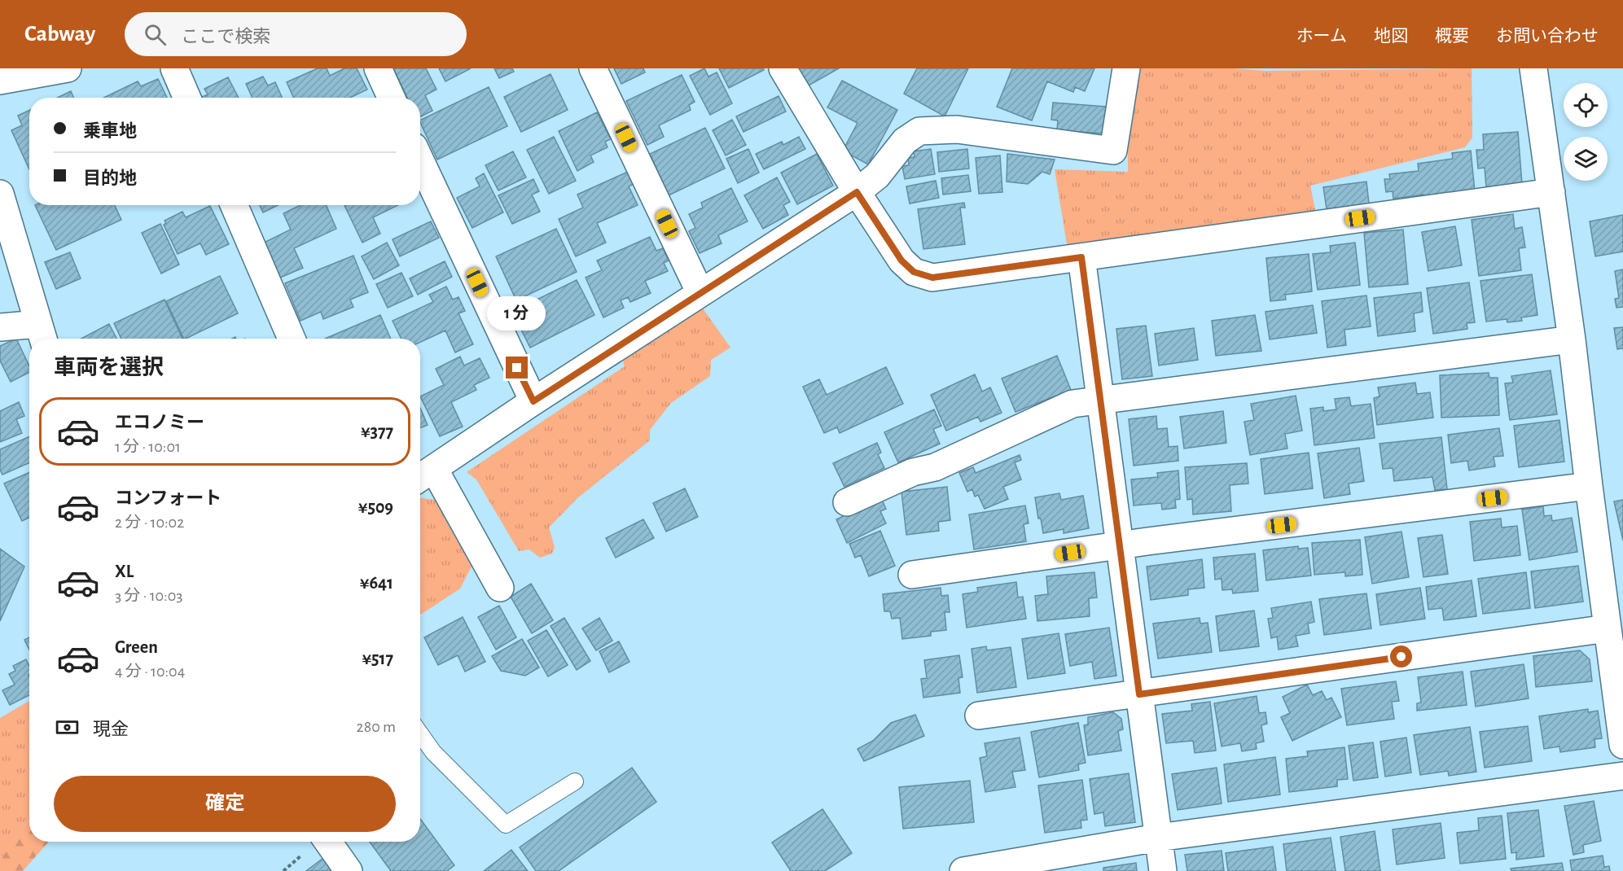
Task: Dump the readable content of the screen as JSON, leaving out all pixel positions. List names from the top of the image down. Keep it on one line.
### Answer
{"page":{"header":"Cabway","search":"ここで検索","nav":["ホーム","地図","概要","お問い合わせ"],"banner":["乗車地","目的地"],"bubble":"1 分","heading":"車両を選択","list":[{"name":"エコノミー","note":"1 分 · 10:01","value":"¥377"},{"name":"コンフォート","note":"2 分 · 10:02","value":"¥509"},{"name":"XL","note":"3 分 · 10:03","value":"¥641"},{"name":"Green","note":"4 分 · 10:04","value":"¥517"}],"pay":["現金","280 m"],"buttons":"確定"}}
